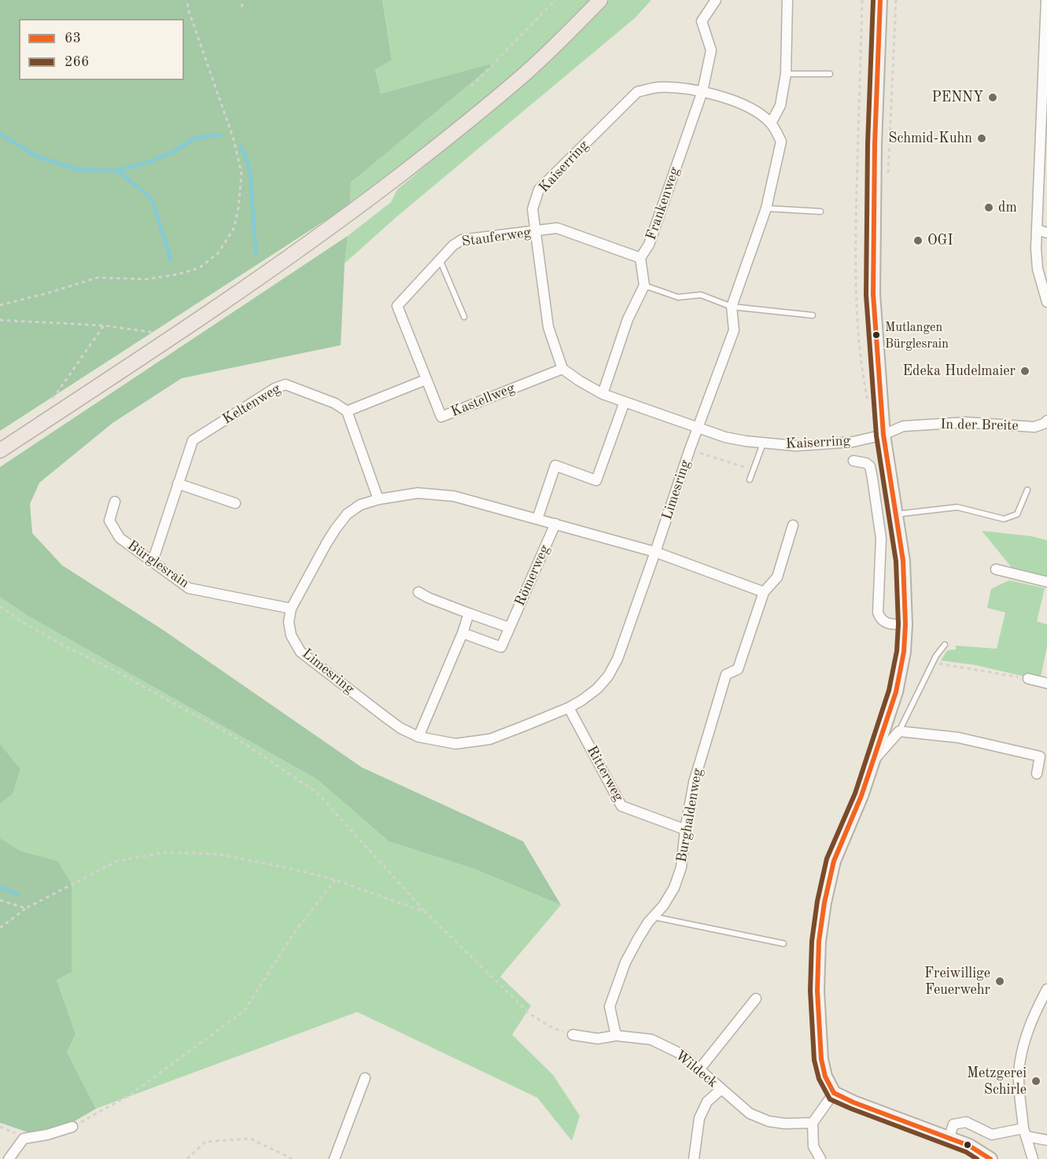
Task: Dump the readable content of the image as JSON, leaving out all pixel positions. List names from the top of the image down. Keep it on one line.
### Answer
{"streets":{"street":["Kaiserring","Frankenweg","Stauferweg","Kastellweg","Keltenweg","In der Breite","Limesring","Bürglesrain","Römerweg","Ritterweg","Burghaldenweg","Wildeck"]},"crossings":[["Kaiserring","Frankenweg"],["Kaiserring","Stauferweg"],["Kaiserring","Kastellweg"],["Kaiserring","In der Breite"],["Kaiserring","Limesring"],["Frankenweg","Stauferweg"],["Stauferweg","Kastellweg"],["Keltenweg","Bürglesrain"],["Limesring","Bürglesrain"],["Limesring","Römerweg"],["Limesring","Ritterweg"],["Ritterweg","Burghaldenweg"],["Burghaldenweg","Wildeck"]],"places":["PENNY","Schmid-Kuhn","dm","OGI","Mutlangen Bürglesrain","Edeka Hudelmaier","Freiwillige Feuerwehr","Metzgerei Schirle"],"lines":["transit line 63","transit line 266"],"legend":["63","266"]}
